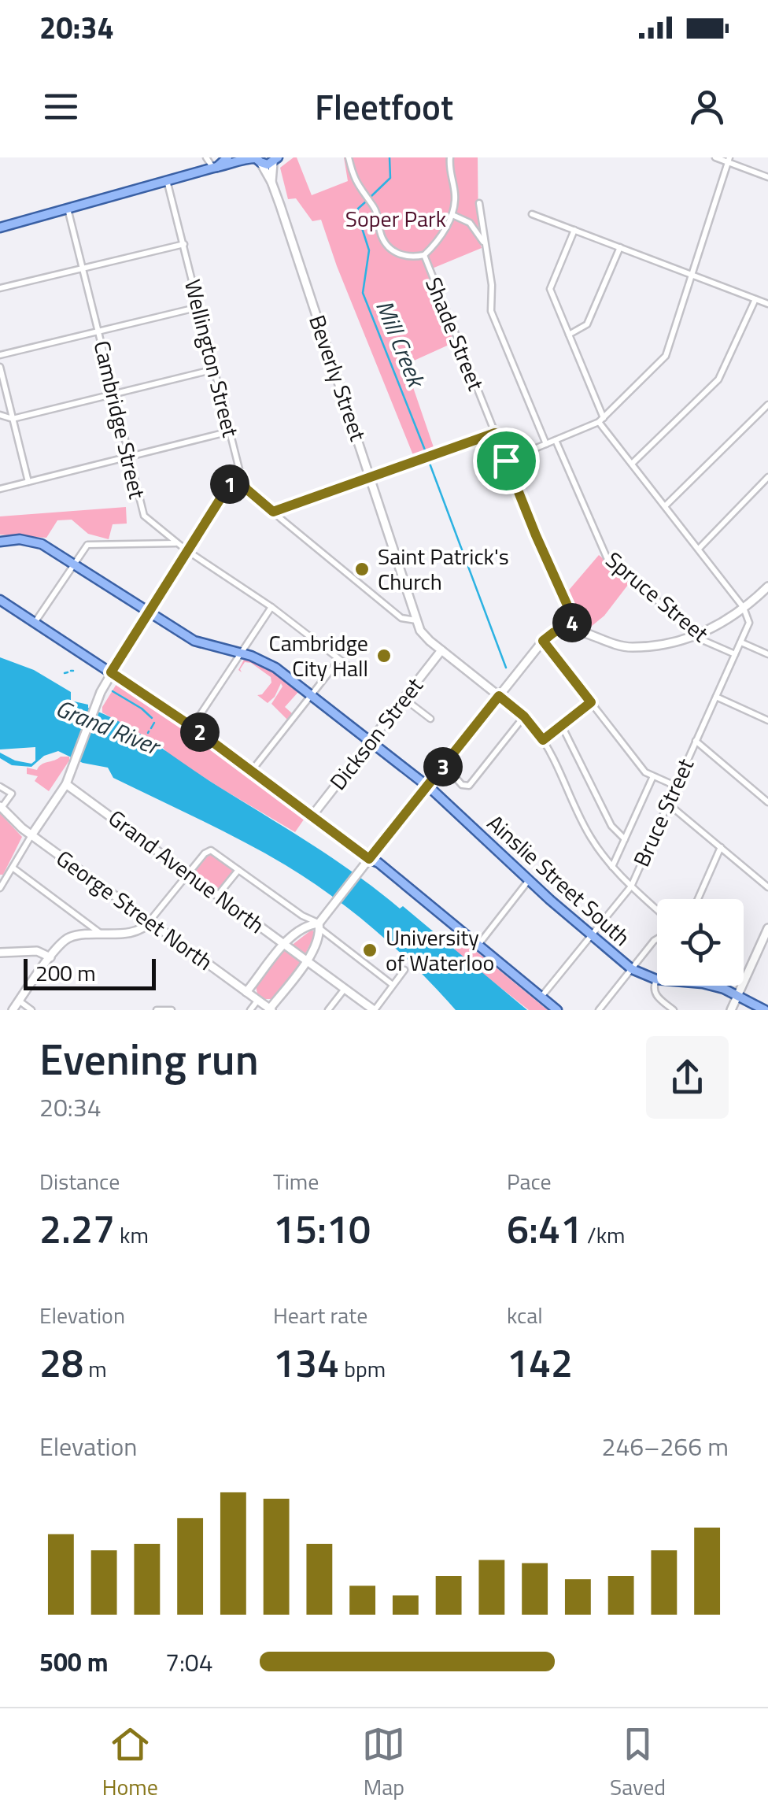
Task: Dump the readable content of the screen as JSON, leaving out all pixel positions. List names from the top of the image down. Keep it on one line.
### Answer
{"streets":{"main road":["Ainslie Street South"],"street":["Shade Street","Wellington Street","Beverly Street","Cambridge Street","Spruce Street","Dickson Street","Bruce Street","Grand Avenue North","George Street North"]},"crossings":[["Wellington Street","Beverly Street"],["Wellington Street","Dickson Street"],["Spruce Street","Bruce Street"],["Dickson Street","Ainslie Street South"],["Bruce Street","Ainslie Street South"]],"water":["Mill Creek","Grand River"],"parks":["Soper Park"],"places":["Saint Patrick's Church","Cambridge City Hall","University of Waterloo"],"scale_bar":"200 m","page":{"status":"20:34","header":"Fleetfoot","pins":["1","4","2","3"],"scale":"200 m","heading":["Evening run","20:34"],"stats":[["Distance","2.27 km"],["Time","15:10"],["Pace","6:41 /km"],["Elevation","28 m"],["Heart rate","134 bpm"],["kcal","142"]],"chart":["Elevation","246–266 m"],"list":[{"name":"500 m","note":"7:04"}],"tabs":["Home","Map","Saved"]}}
